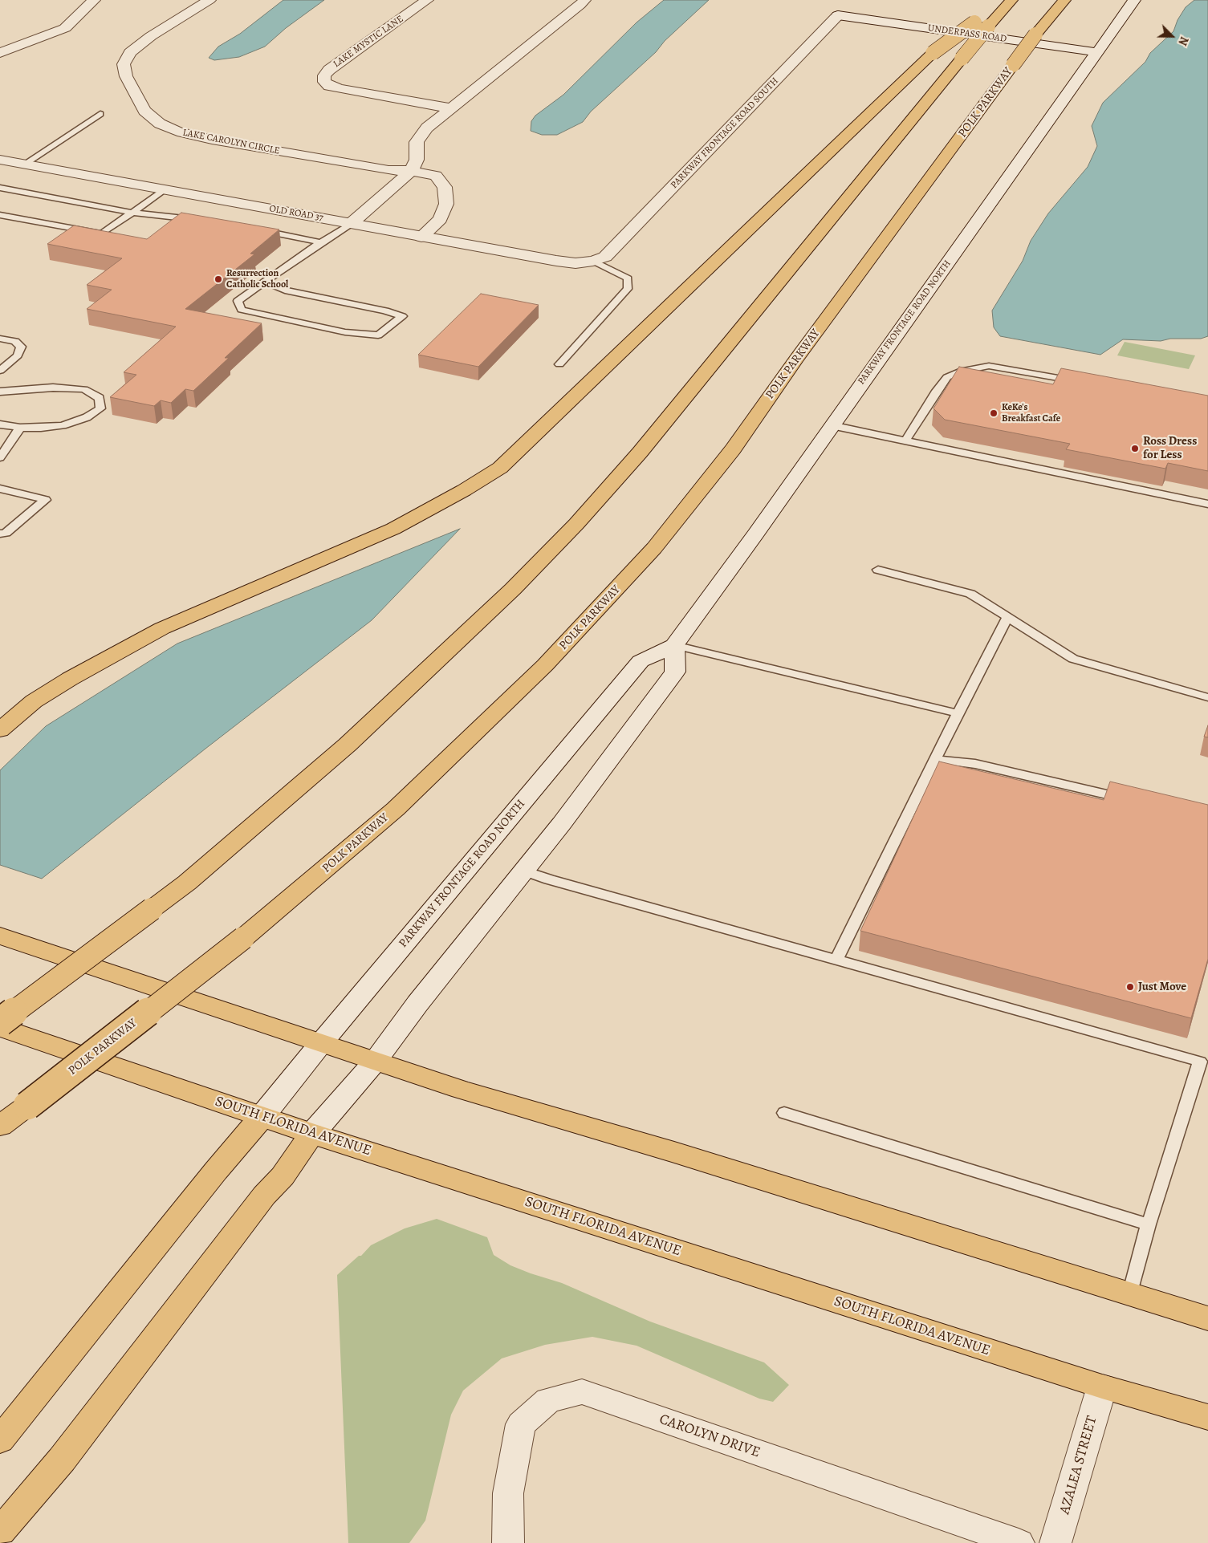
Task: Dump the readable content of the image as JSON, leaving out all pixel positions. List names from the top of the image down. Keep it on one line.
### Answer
{"streets":{"main road":["POLK PARKWAY","SOUTH FLORIDA AVENUE"],"street":["UNDERPASS ROAD","LAKE MYSTIC LANE","PARKWAY FRONTAGE ROAD SOUTH","LAKE CAROLYN CIRCLE","OLD ROAD 37","PARKWAY FRONTAGE ROAD NORTH","CAROLYN DRIVE","AZALEA STREET"]},"crossings":[["UNDERPASS ROAD","PARKWAY FRONTAGE ROAD SOUTH"],["UNDERPASS ROAD","PARKWAY FRONTAGE ROAD NORTH"],["PARKWAY FRONTAGE ROAD SOUTH","OLD ROAD 37"],["LAKE CAROLYN CIRCLE","OLD ROAD 37"],["PARKWAY FRONTAGE ROAD NORTH","SOUTH FLORIDA AVENUE"],["SOUTH FLORIDA AVENUE","AZALEA STREET"]],"places":["Resurrection Catholic School","KeKe's Breakfast Cafe","Ross Dress for Less","Just Move"],"north":"bottom right"}
